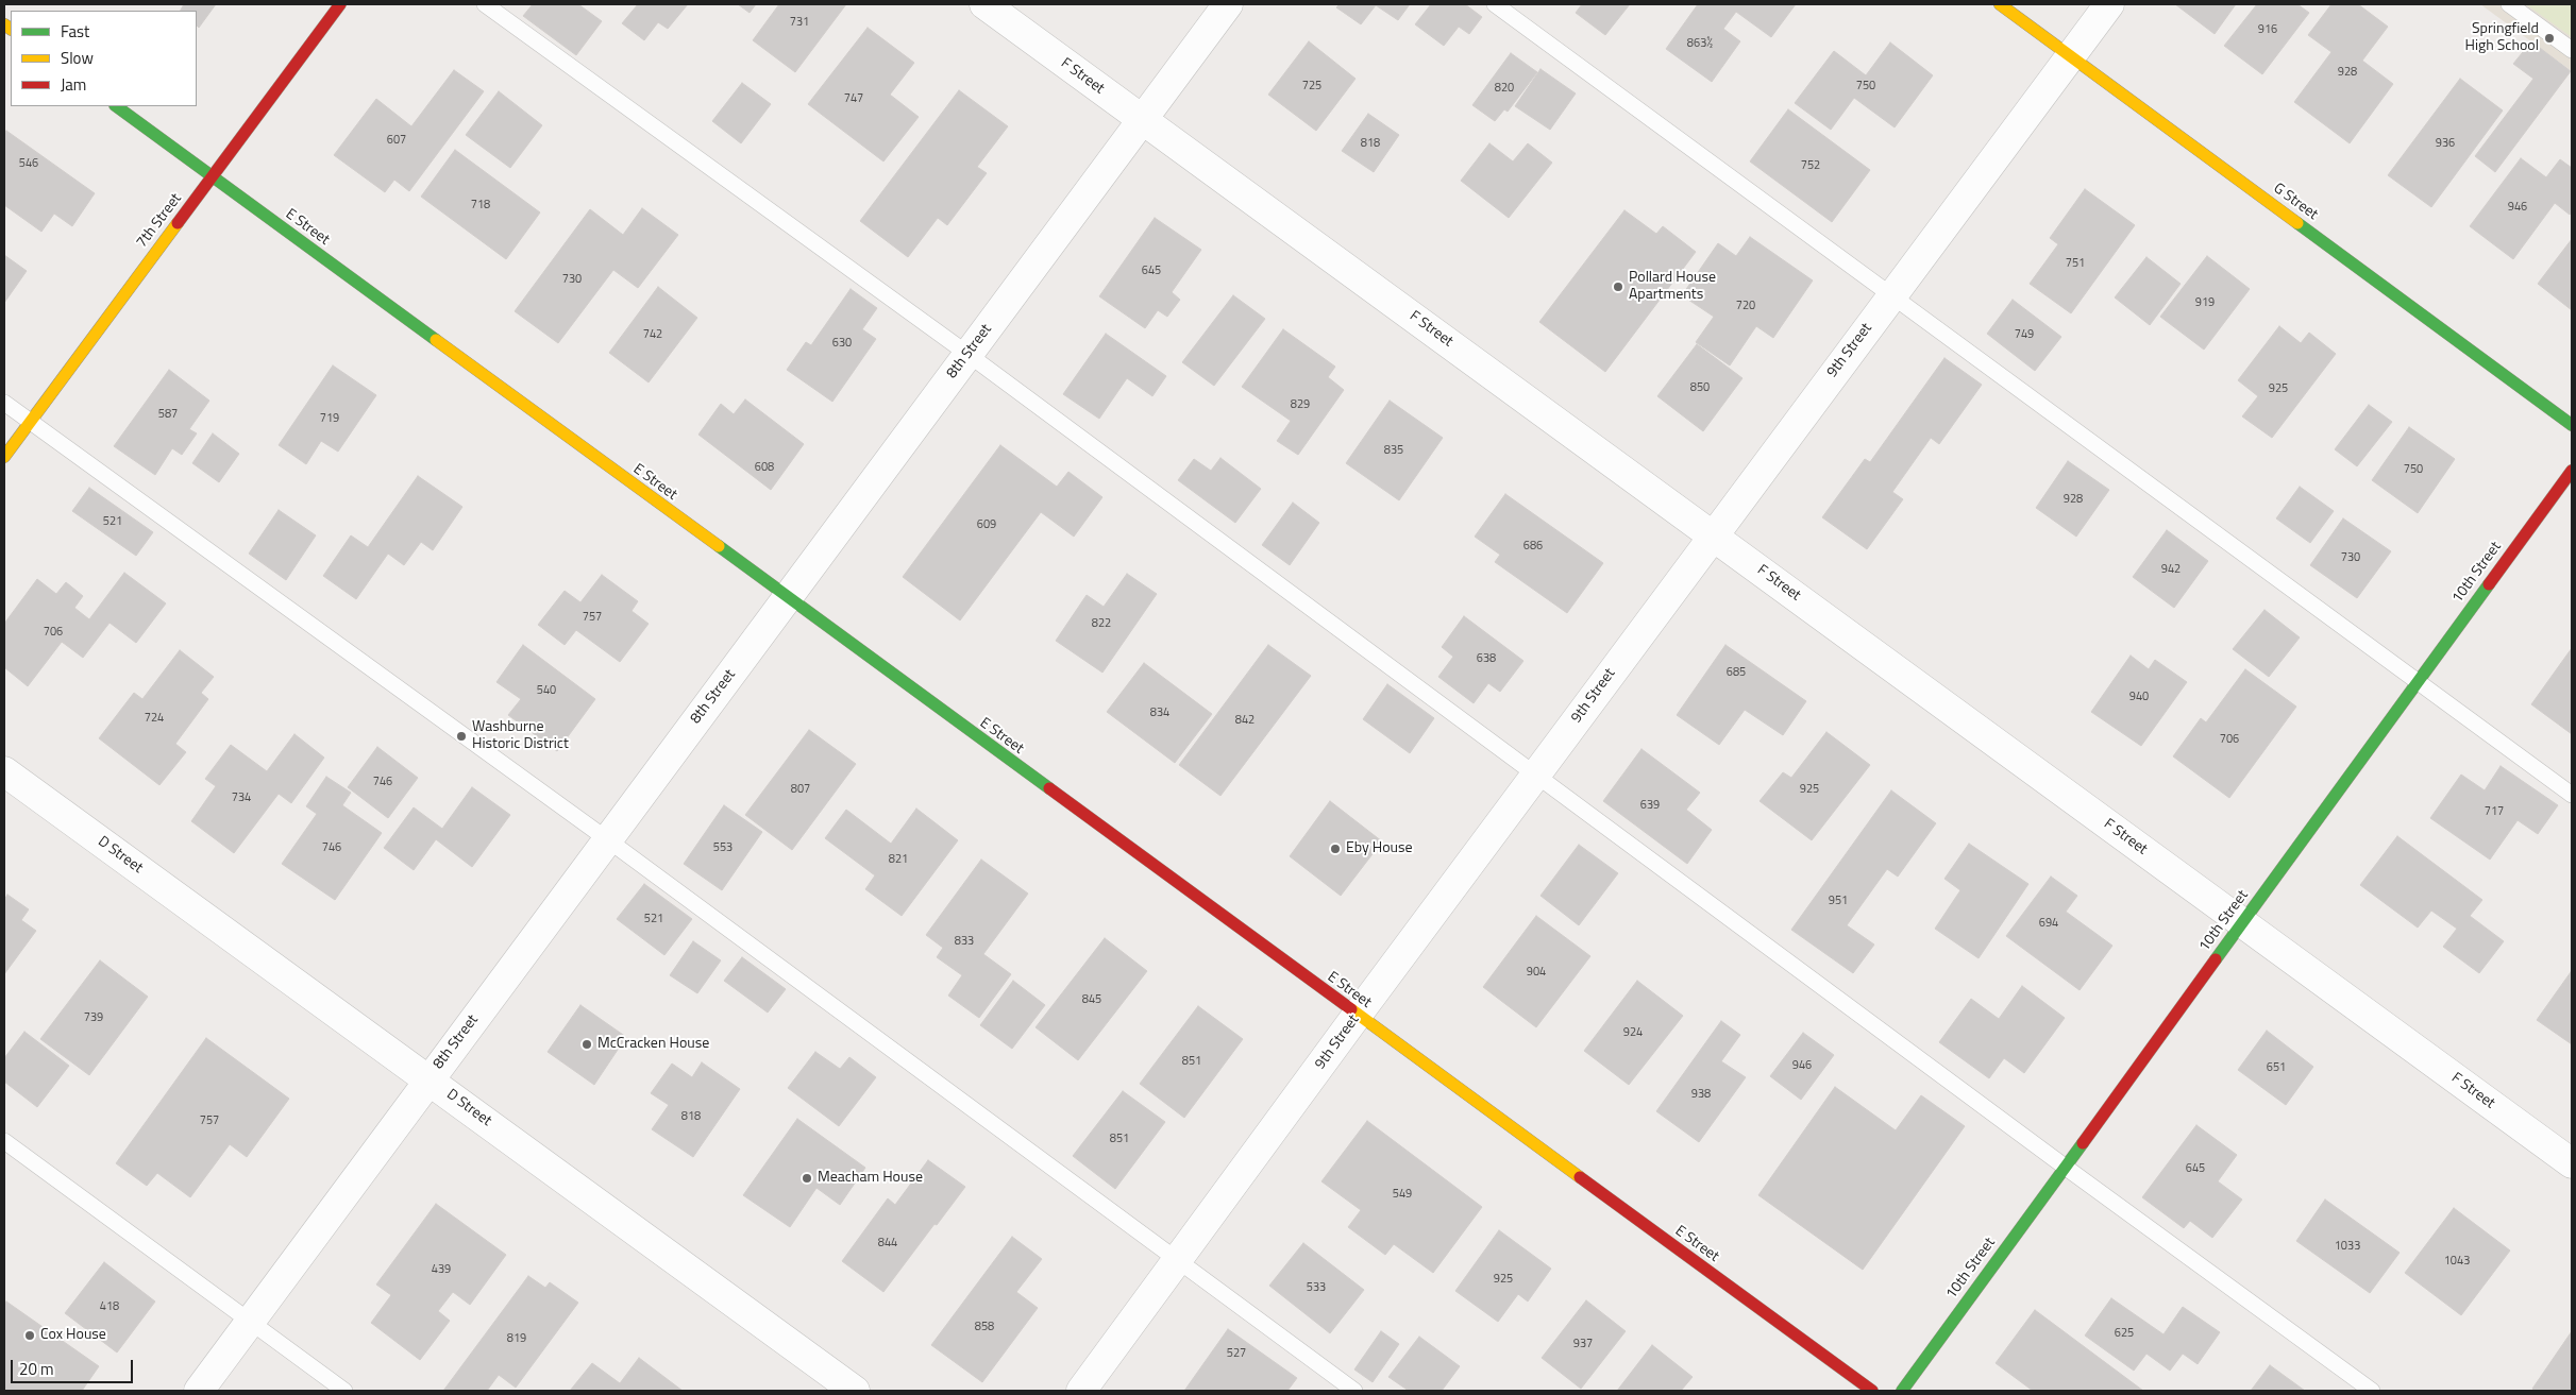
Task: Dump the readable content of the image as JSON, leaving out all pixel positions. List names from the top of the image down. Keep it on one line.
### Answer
{"streets":{"street":["F Street","G Street","7th Street","E Street","9th Street","8th Street","10th Street","D Street"]},"crossings":[["F Street","9th Street"],["F Street","8th Street"],["F Street","10th Street"],["G Street","9th Street"],["7th Street","E Street"],["E Street","9th Street"],["E Street","8th Street"],["8th Street","D Street"]],"places":["Springfield High School","Pollard House Apartments","Washburne Historic District","Eby House","McCracken House","Meacham House","Cox House"],"house_numbers":["731","916","863½","928","725","750","820","747","607","818","936","546","752","718","946","751","645","730","919","720","742","749","630","850","925","829","587","719","835","608","750","928","521","609","686","730","942","757","822","706","638","685","540","940","834","724","842","706","746","807","925","734","639","717","746","553","821","951","521","694","833","904","845","739","924","851","946","651","938","818","757","851","645","549","844","1033","1043","439","925","533","418","858","625","819","937","527"],"legend":["Fast","Slow","Jam"],"scale_bar":"20 m"}
